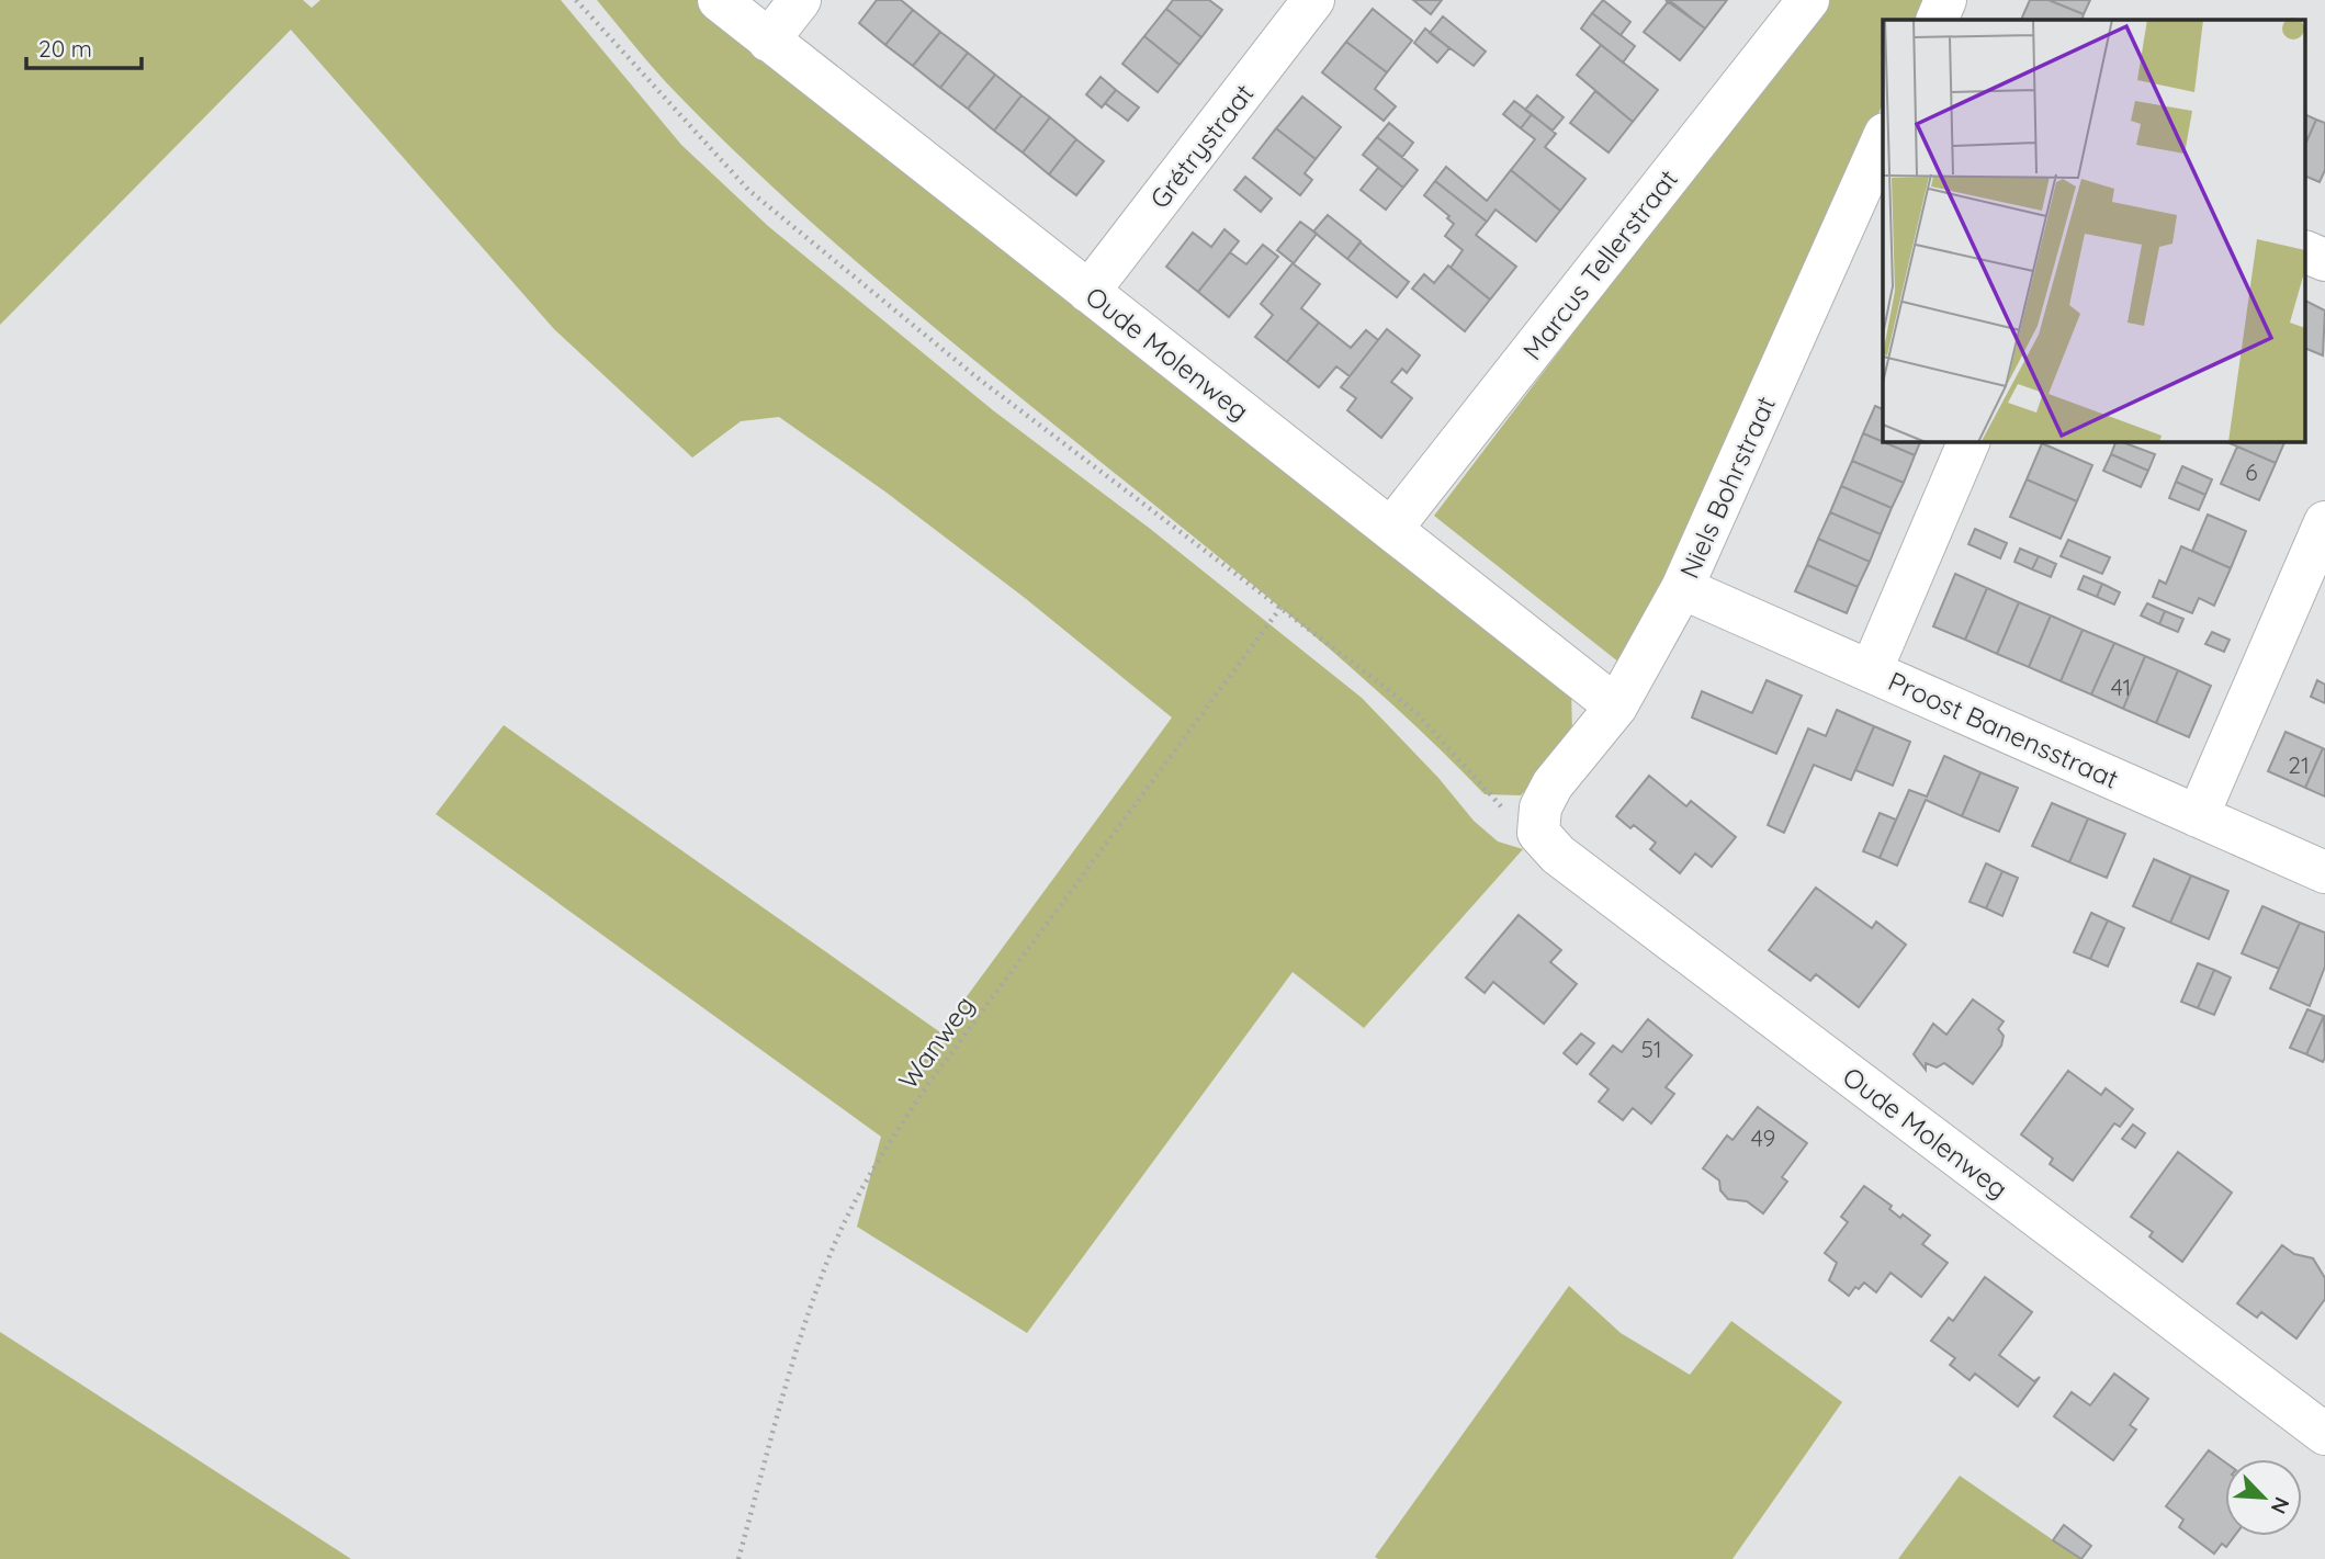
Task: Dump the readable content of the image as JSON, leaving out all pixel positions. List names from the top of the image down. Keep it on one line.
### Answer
{"streets":{"street":["Grétrystraat","Marcus Tellerstraat","Oude Molenweg","Niels Bohrstraat","Proost Banensstraat"],"path":["Wanweg"]},"crossings":[["Grétrystraat","Oude Molenweg"],["Marcus Tellerstraat","Oude Molenweg"],["Oude Molenweg","Niels Bohrstraat"],["Niels Bohrstraat","Proost Banensstraat"]],"house_numbers":["6","41","21","51","49"],"scale_bar":"20 m","north":"bottom right"}
